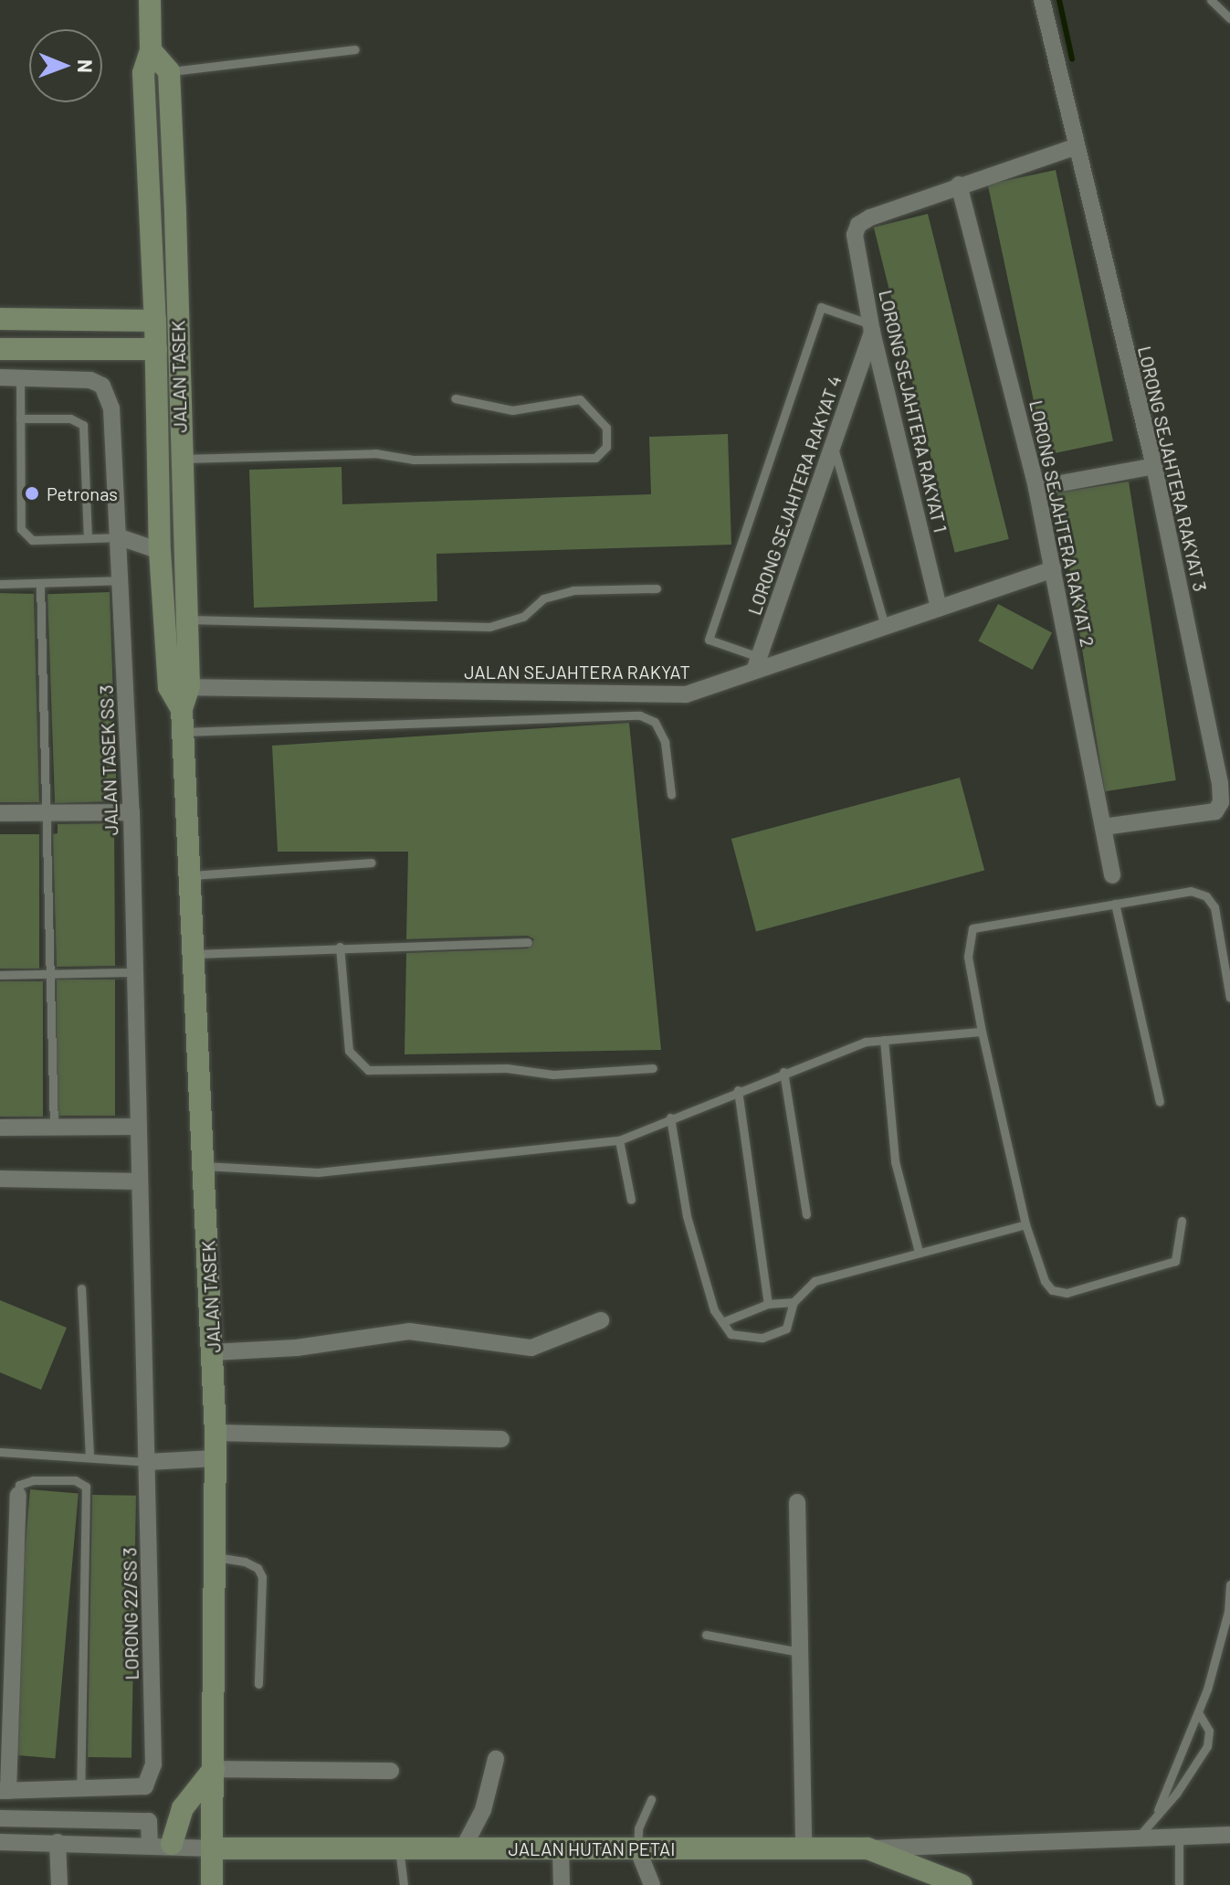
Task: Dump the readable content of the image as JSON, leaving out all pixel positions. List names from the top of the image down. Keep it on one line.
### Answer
{"streets":{"main road":["JALAN TASEK","JALAN HUTAN PETAI"],"street":["LORONG SEJAHTERA RAKYAT 1","LORONG SEJAHTERA RAKYAT 3","LORONG SEJAHTERA RAKYAT 4","LORONG SEJAHTERA RAKYAT 2","JALAN SEJAHTERA RAKYAT","JALAN TASEK SS 3","LORONG 22/SS 3"]},"crossings":[["JALAN TASEK","JALAN SEJAHTERA RAKYAT"],["JALAN TASEK","JALAN HUTAN PETAI"],["LORONG SEJAHTERA RAKYAT 1","LORONG SEJAHTERA RAKYAT 4"],["LORONG SEJAHTERA RAKYAT 1","LORONG SEJAHTERA RAKYAT 2"],["LORONG SEJAHTERA RAKYAT 1","JALAN SEJAHTERA RAKYAT"],["LORONG SEJAHTERA RAKYAT 3","LORONG SEJAHTERA RAKYAT 2"],["LORONG SEJAHTERA RAKYAT 4","JALAN SEJAHTERA RAKYAT"],["LORONG SEJAHTERA RAKYAT 2","JALAN SEJAHTERA RAKYAT"],["JALAN TASEK SS 3","LORONG 22/SS 3"]],"places":["Petronas"],"north":"right"}
